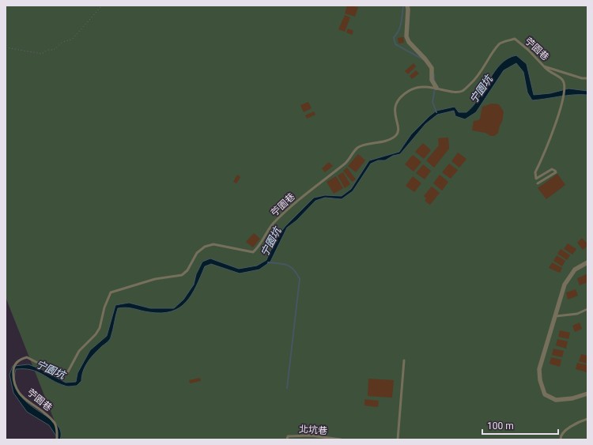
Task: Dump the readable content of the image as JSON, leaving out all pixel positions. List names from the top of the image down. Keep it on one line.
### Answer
{"streets":{"lane":["苧園巷","北坑巷"]},"water":["宁園坑"],"scale_bar":"100 m"}
